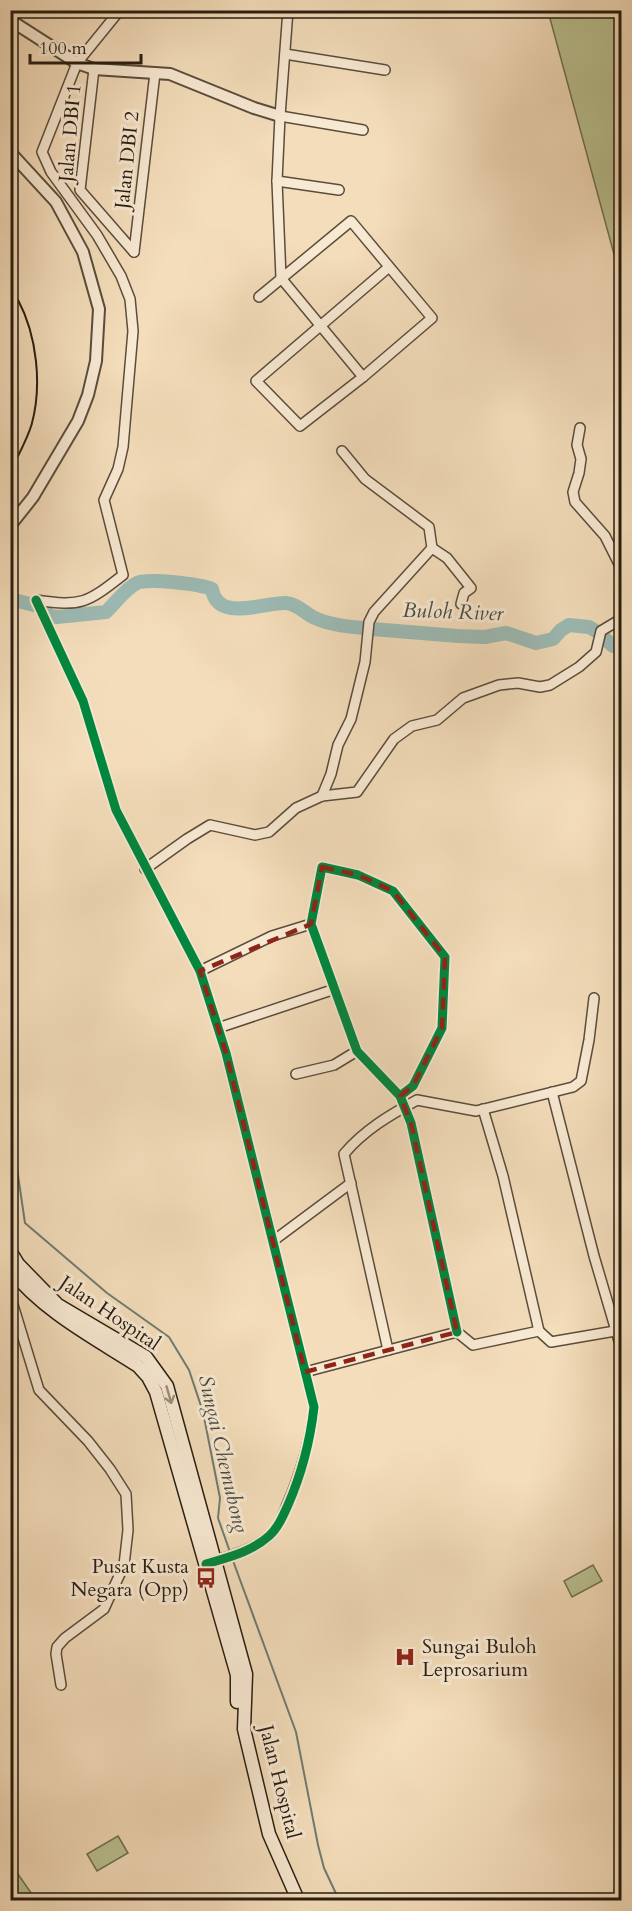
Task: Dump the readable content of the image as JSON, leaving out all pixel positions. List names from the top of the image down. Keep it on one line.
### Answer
{"streets":{"main road":["Jalan Hospital"],"street":["Jalan DBI 1","Jalan DBI 2"]},"crossings":[["Jalan DBI 1","Jalan DBI 2"]],"water":["Buloh River","Sungai Chemubong"],"places":{"bus stop":["Pusat Kusta Negara (Opp)"],"hospital":["Sungai Buloh Leprosarium"]},"scale_bar":"100 m"}
